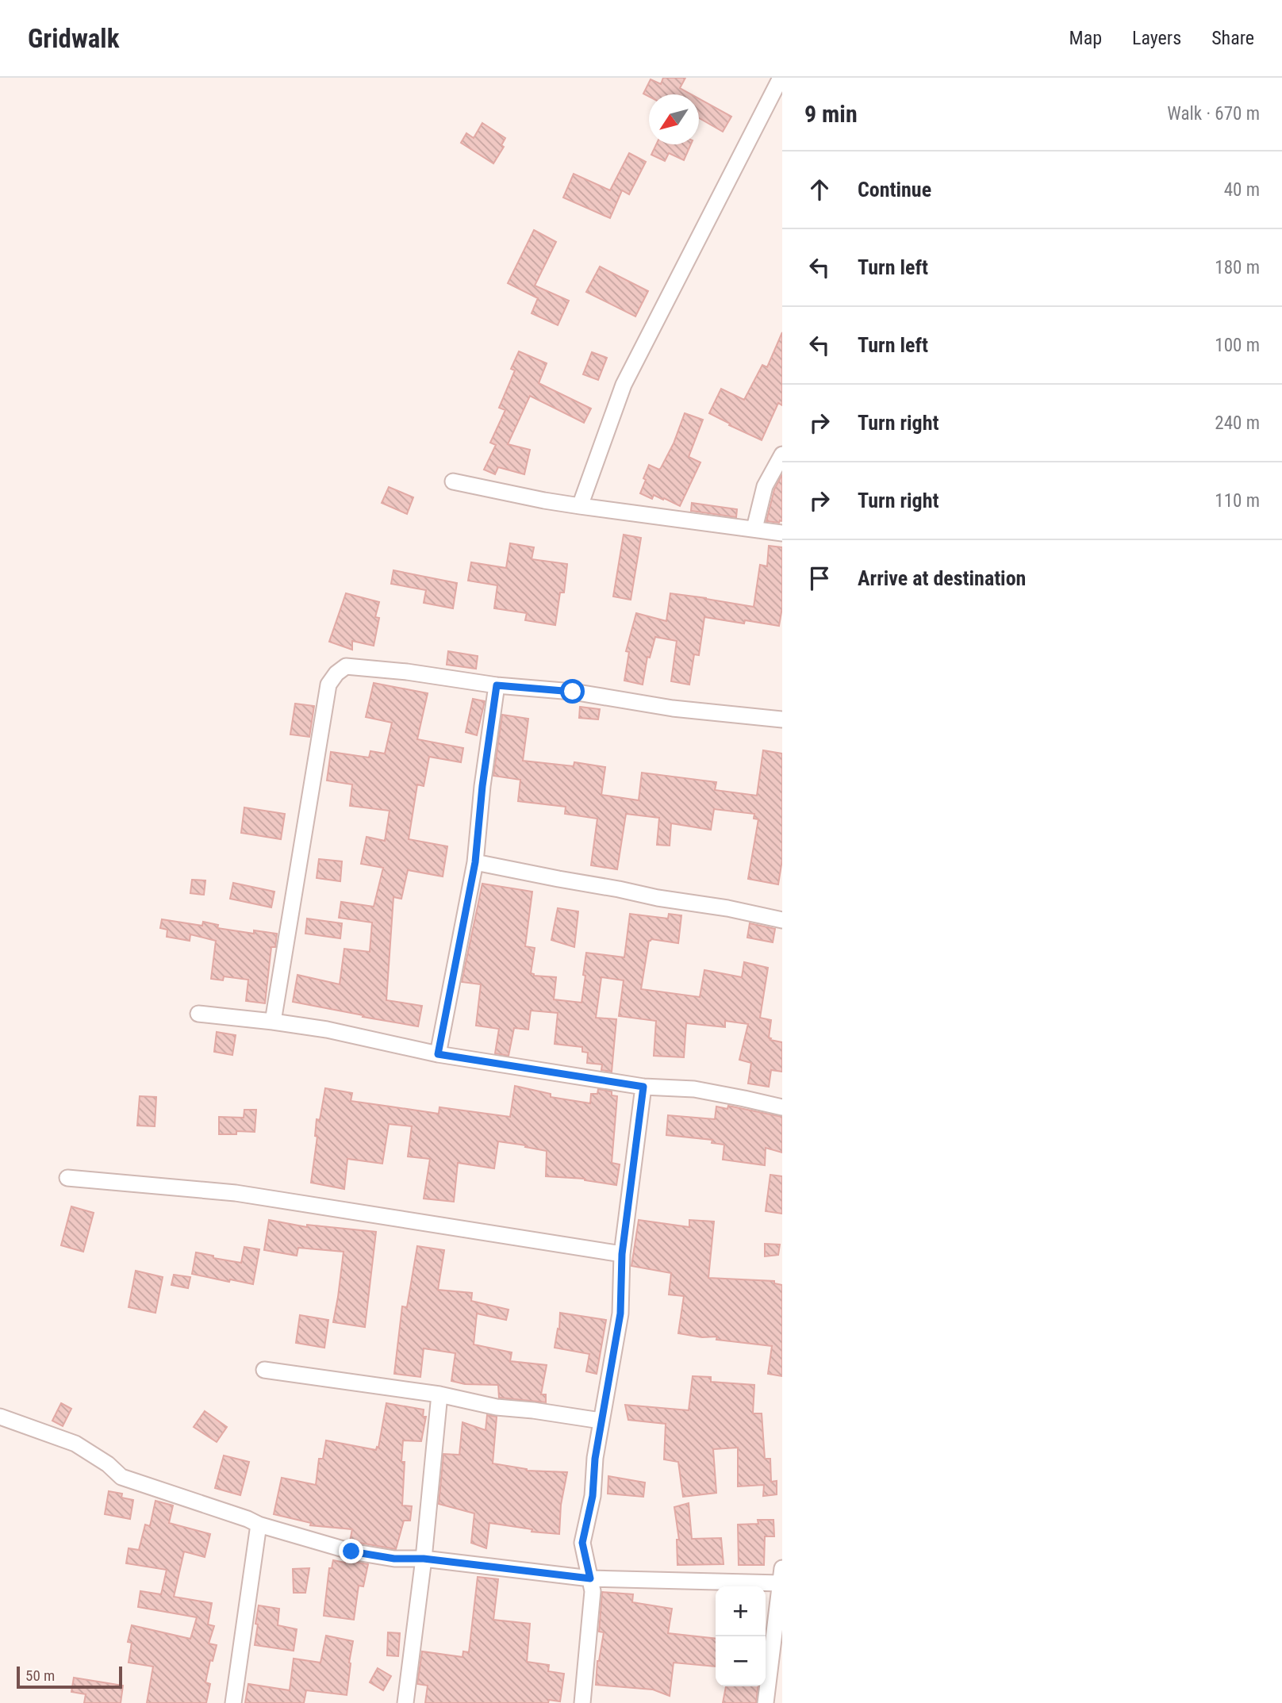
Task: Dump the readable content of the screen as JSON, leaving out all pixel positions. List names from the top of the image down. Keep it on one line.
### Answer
{"scale_bar":"50 m","north":"bottom left","page":{"header":"Gridwalk","nav":["Map","Layers","Share"],"heading":["9 min","Walk · 670 m"],"list":[["Continue","40 m"],["Turn left","180 m"],["Turn left","100 m"],["Turn right","240 m"],["Turn right","110 m"],"Arrive at destination"],"map_buttons":["+","−"],"scale":"50 m"}}
